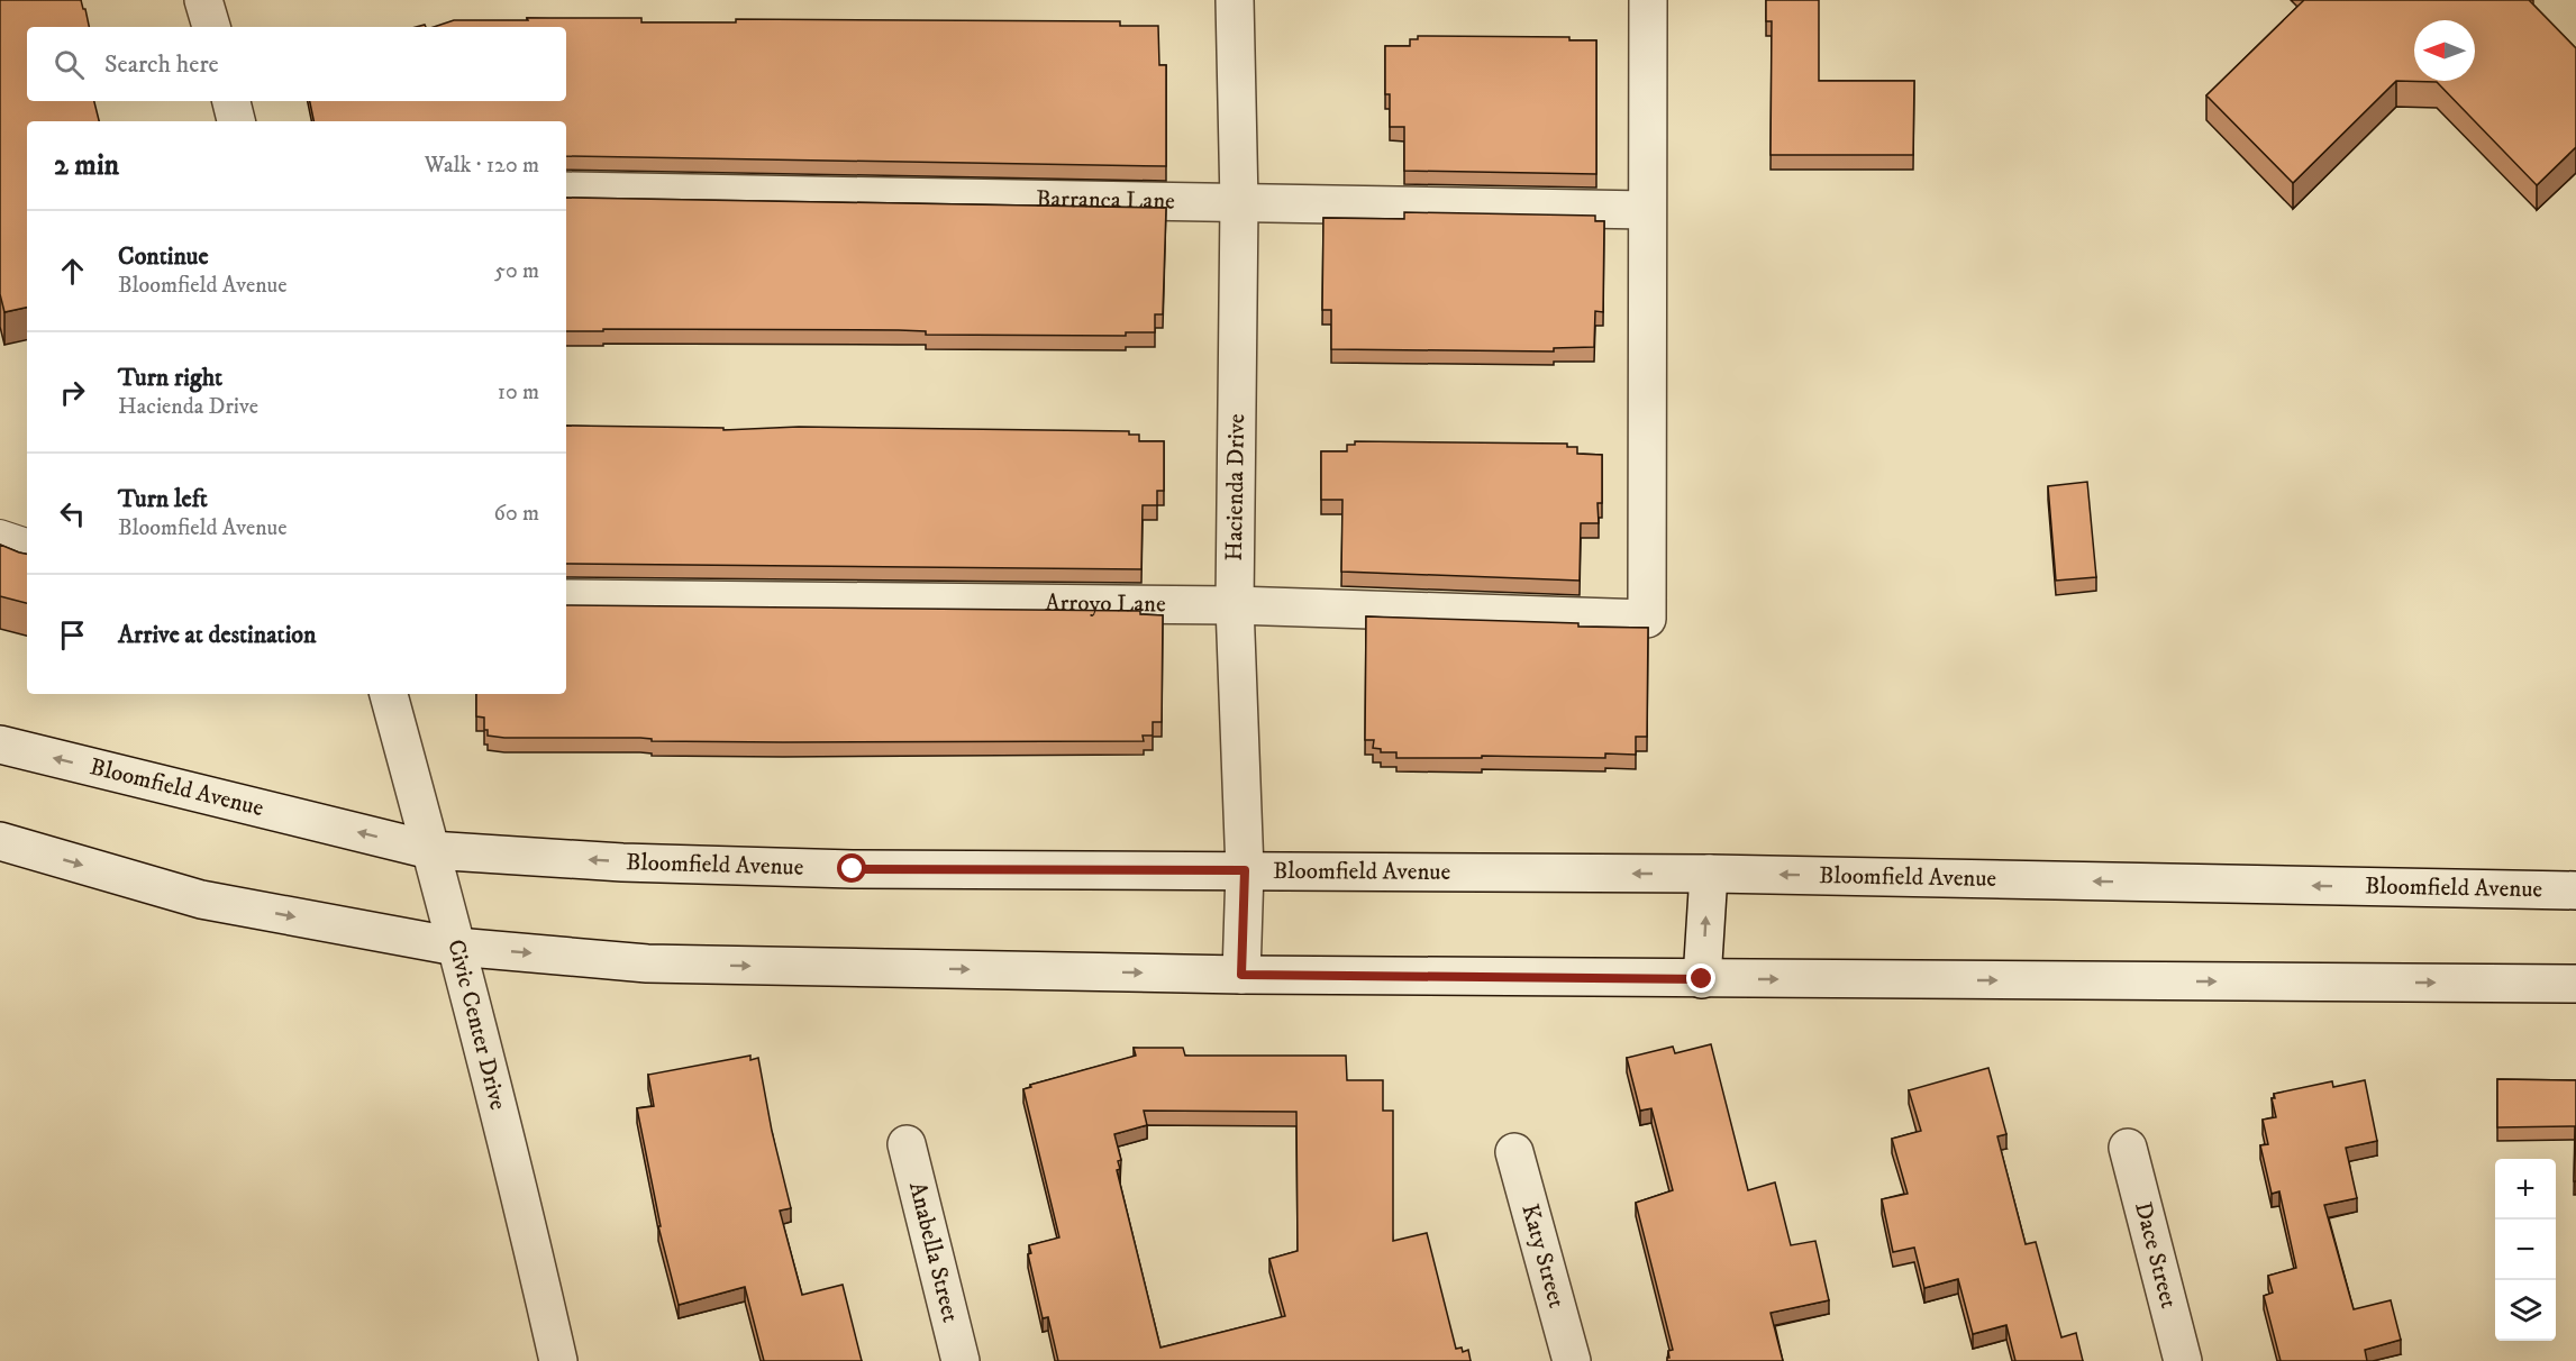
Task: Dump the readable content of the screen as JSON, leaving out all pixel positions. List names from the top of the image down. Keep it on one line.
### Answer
{"streets":{"main road":["Barranca Lane","Hacienda Drive","Arroyo Lane","Bloomfield Avenue","Civic Center Drive","Anabella Street","Dace Street","Katy Street"]},"crossings":[["Barranca Lane","Hacienda Drive"],["Barranca Lane","Arroyo Lane"],["Hacienda Drive","Arroyo Lane"],["Hacienda Drive","Bloomfield Avenue"],["Bloomfield Avenue","Civic Center Drive"]],"north":"left","page":{"search":"Search here","heading":["2 min","Walk · 120 m"],"list":[["Continue","Bloomfield Avenue","50 m"],["Turn right","Hacienda Drive","10 m"],["Turn left","Bloomfield Avenue","60 m"],"Arrive at destination"],"map_buttons":["+","−"]}}
